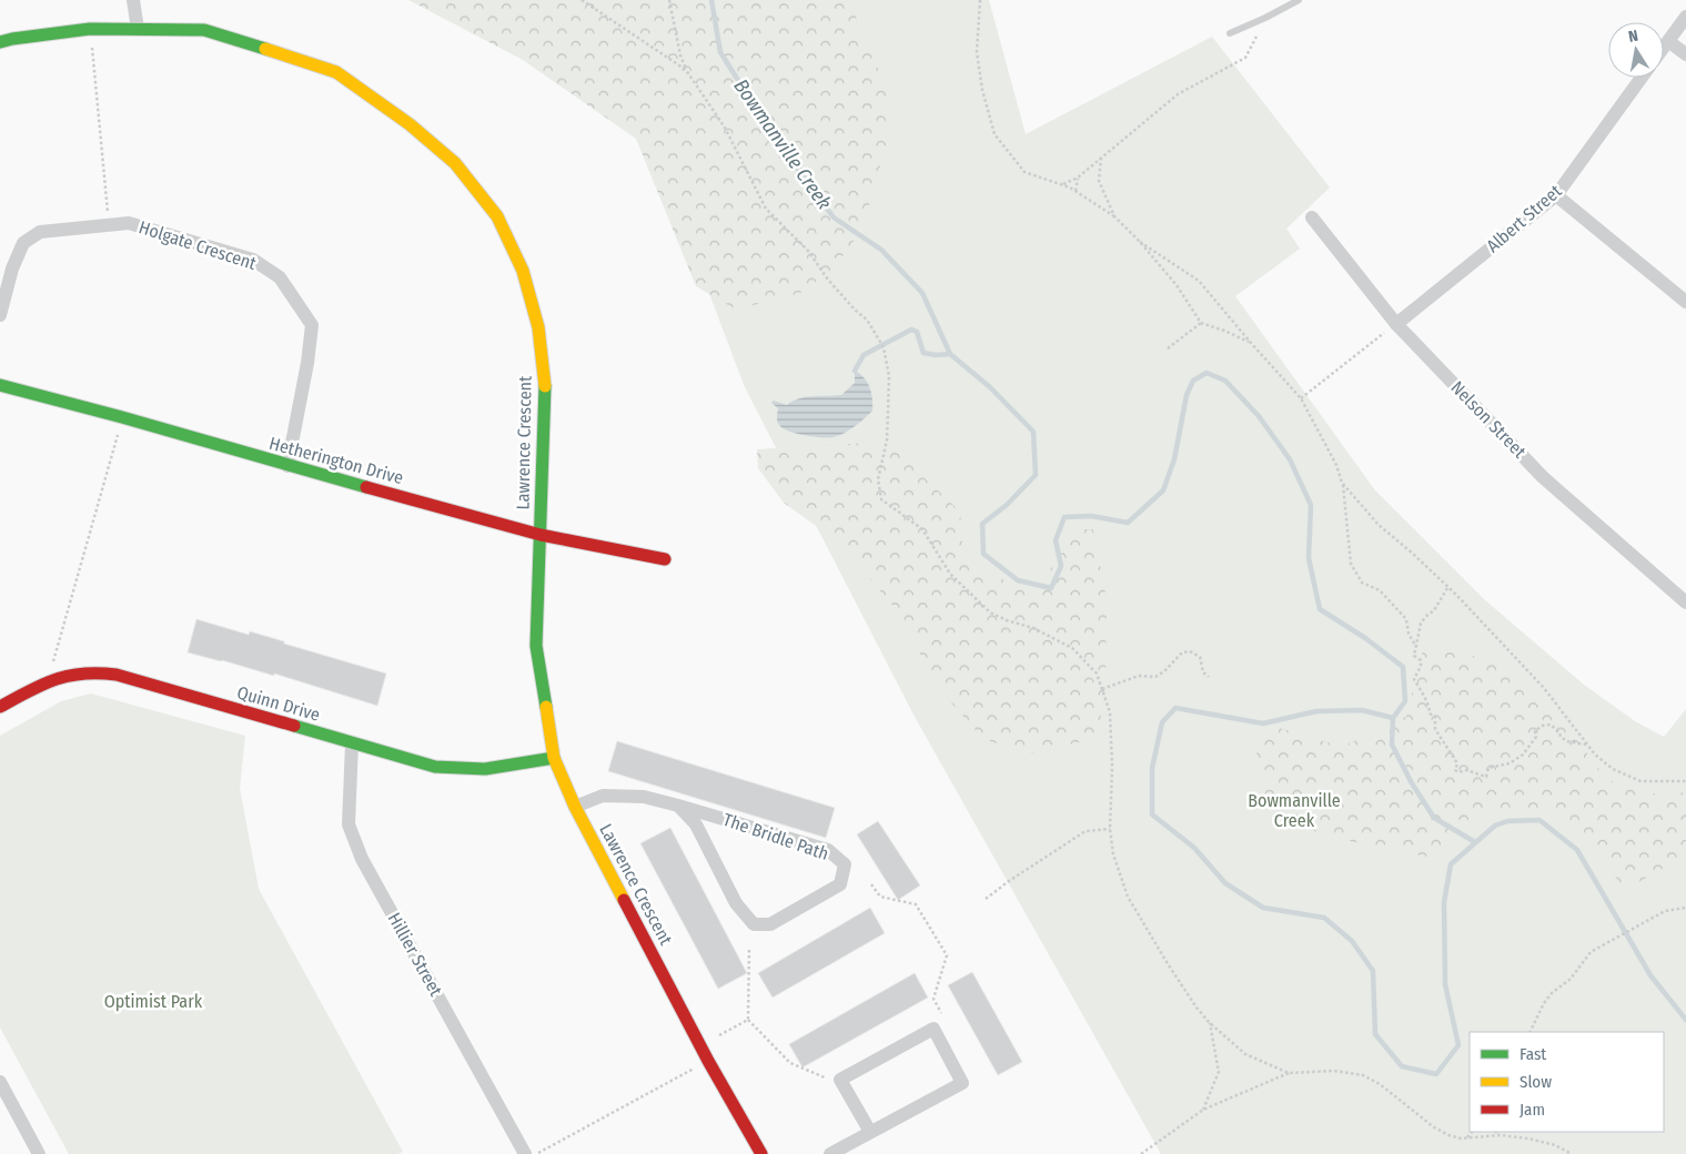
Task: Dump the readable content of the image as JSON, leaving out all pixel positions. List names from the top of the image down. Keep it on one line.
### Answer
{"streets":{"street":["Albert Street","Holgate Crescent","Nelson Street","Lawrence Crescent","Hetherington Drive","Quinn Drive","The Bridle Path","Hillier Street"]},"crossings":[["Albert Street","Nelson Street"],["Holgate Crescent","Hetherington Drive"],["Lawrence Crescent","Hetherington Drive"],["Lawrence Crescent","Quinn Drive"],["Lawrence Crescent","The Bridle Path"],["Quinn Drive","Hillier Street"]],"water":["Bowmanville Creek"],"parks":["Bowmanville Creek","Optimist Park"],"legend":["Fast","Slow","Jam"],"north":"top"}
